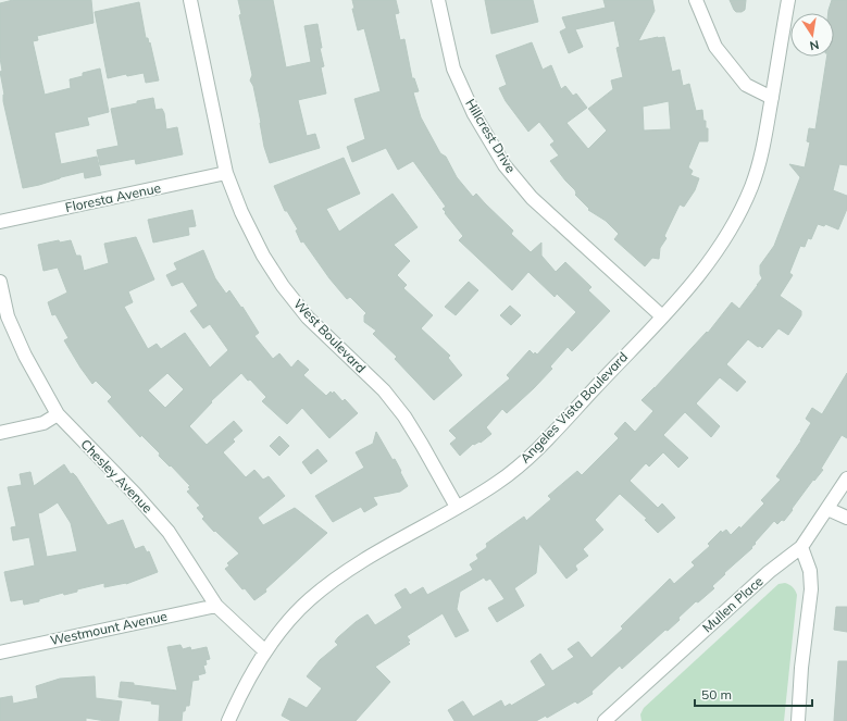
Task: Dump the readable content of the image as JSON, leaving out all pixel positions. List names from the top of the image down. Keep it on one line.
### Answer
{"streets":{"street":["Hillcrest Drive","Floresta Avenue","West Boulevard","Angeles Vista Boulevard","Chesley Avenue","Mullen Place","Westmount Avenue"]},"crossings":[["Hillcrest Drive","Angeles Vista Boulevard"],["Floresta Avenue","West Boulevard"],["West Boulevard","Angeles Vista Boulevard"],["Angeles Vista Boulevard","Chesley Avenue"],["Chesley Avenue","Westmount Avenue"]],"scale_bar":"50 m","north":"bottom"}
